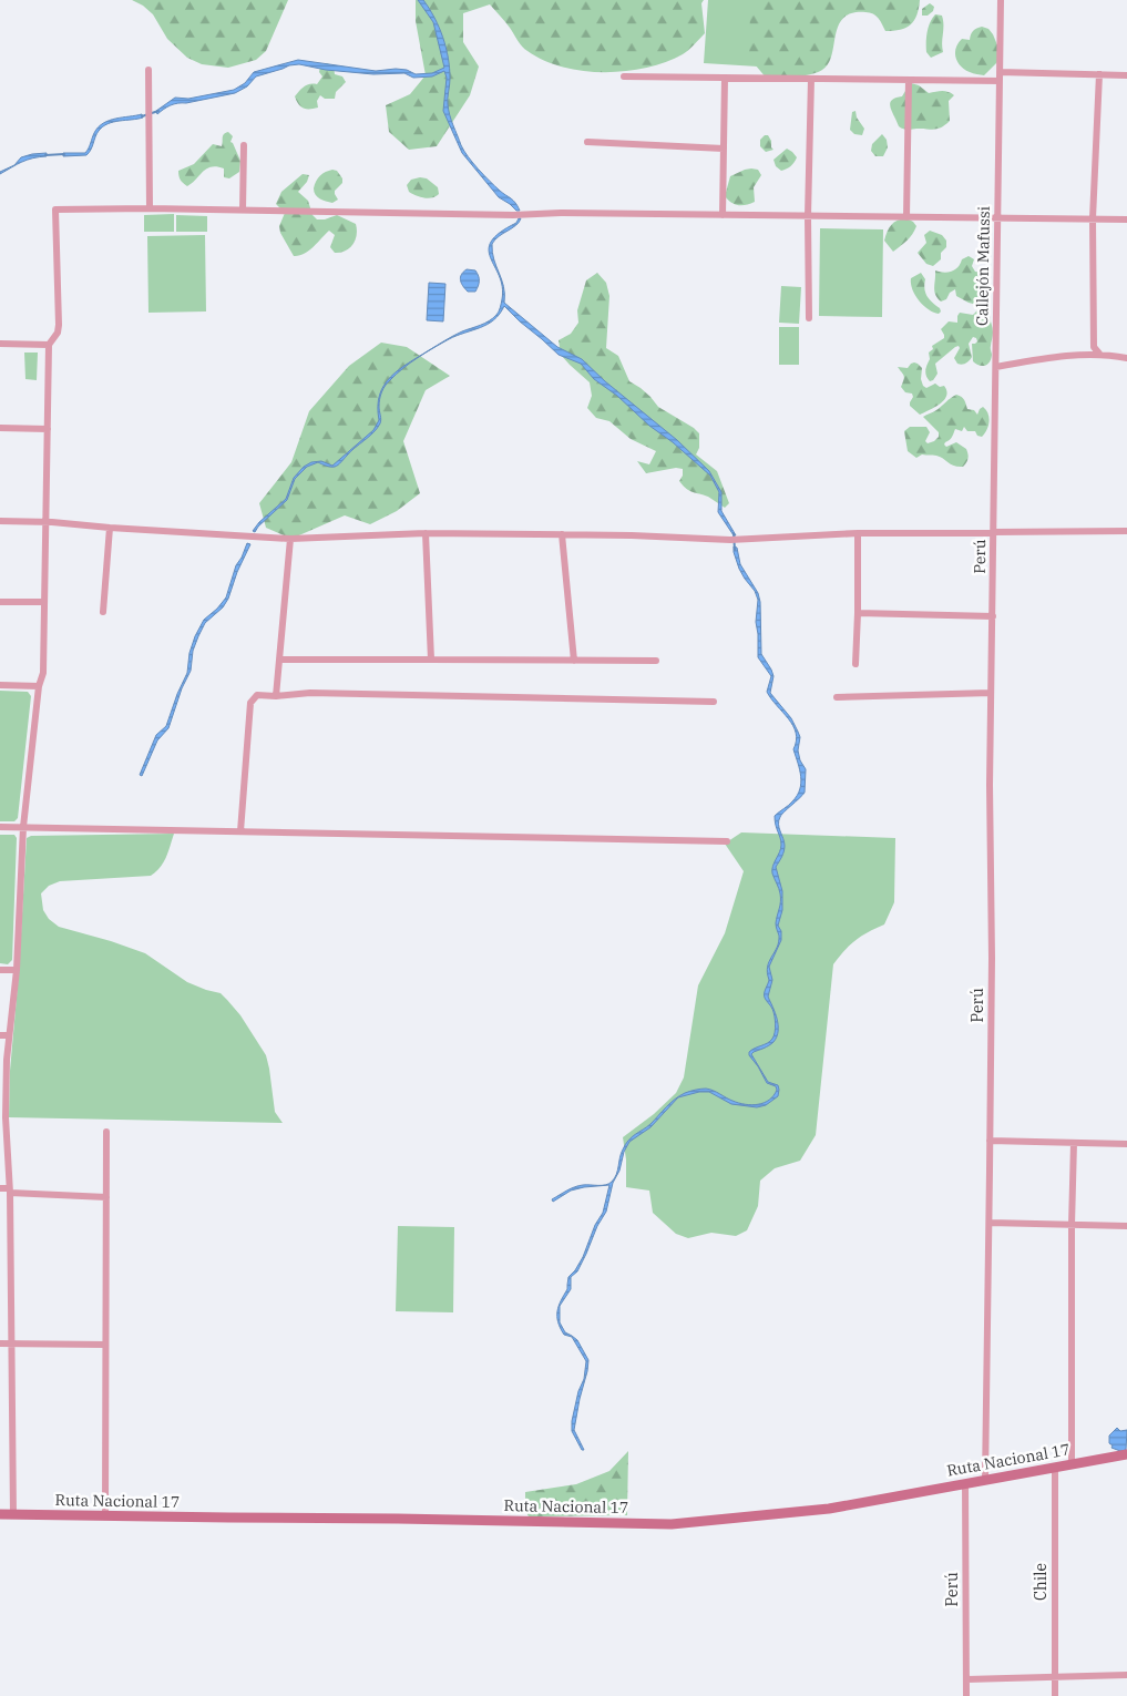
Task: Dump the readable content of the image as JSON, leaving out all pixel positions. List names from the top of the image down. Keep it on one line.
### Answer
{"streets":{"street":["Callejón Mafussi","Perú","Ruta Nacional 17","Chile"]},"crossings":[["Callejón Mafussi","Perú"],["Perú","Ruta Nacional 17"],["Ruta Nacional 17","Chile"]]}
